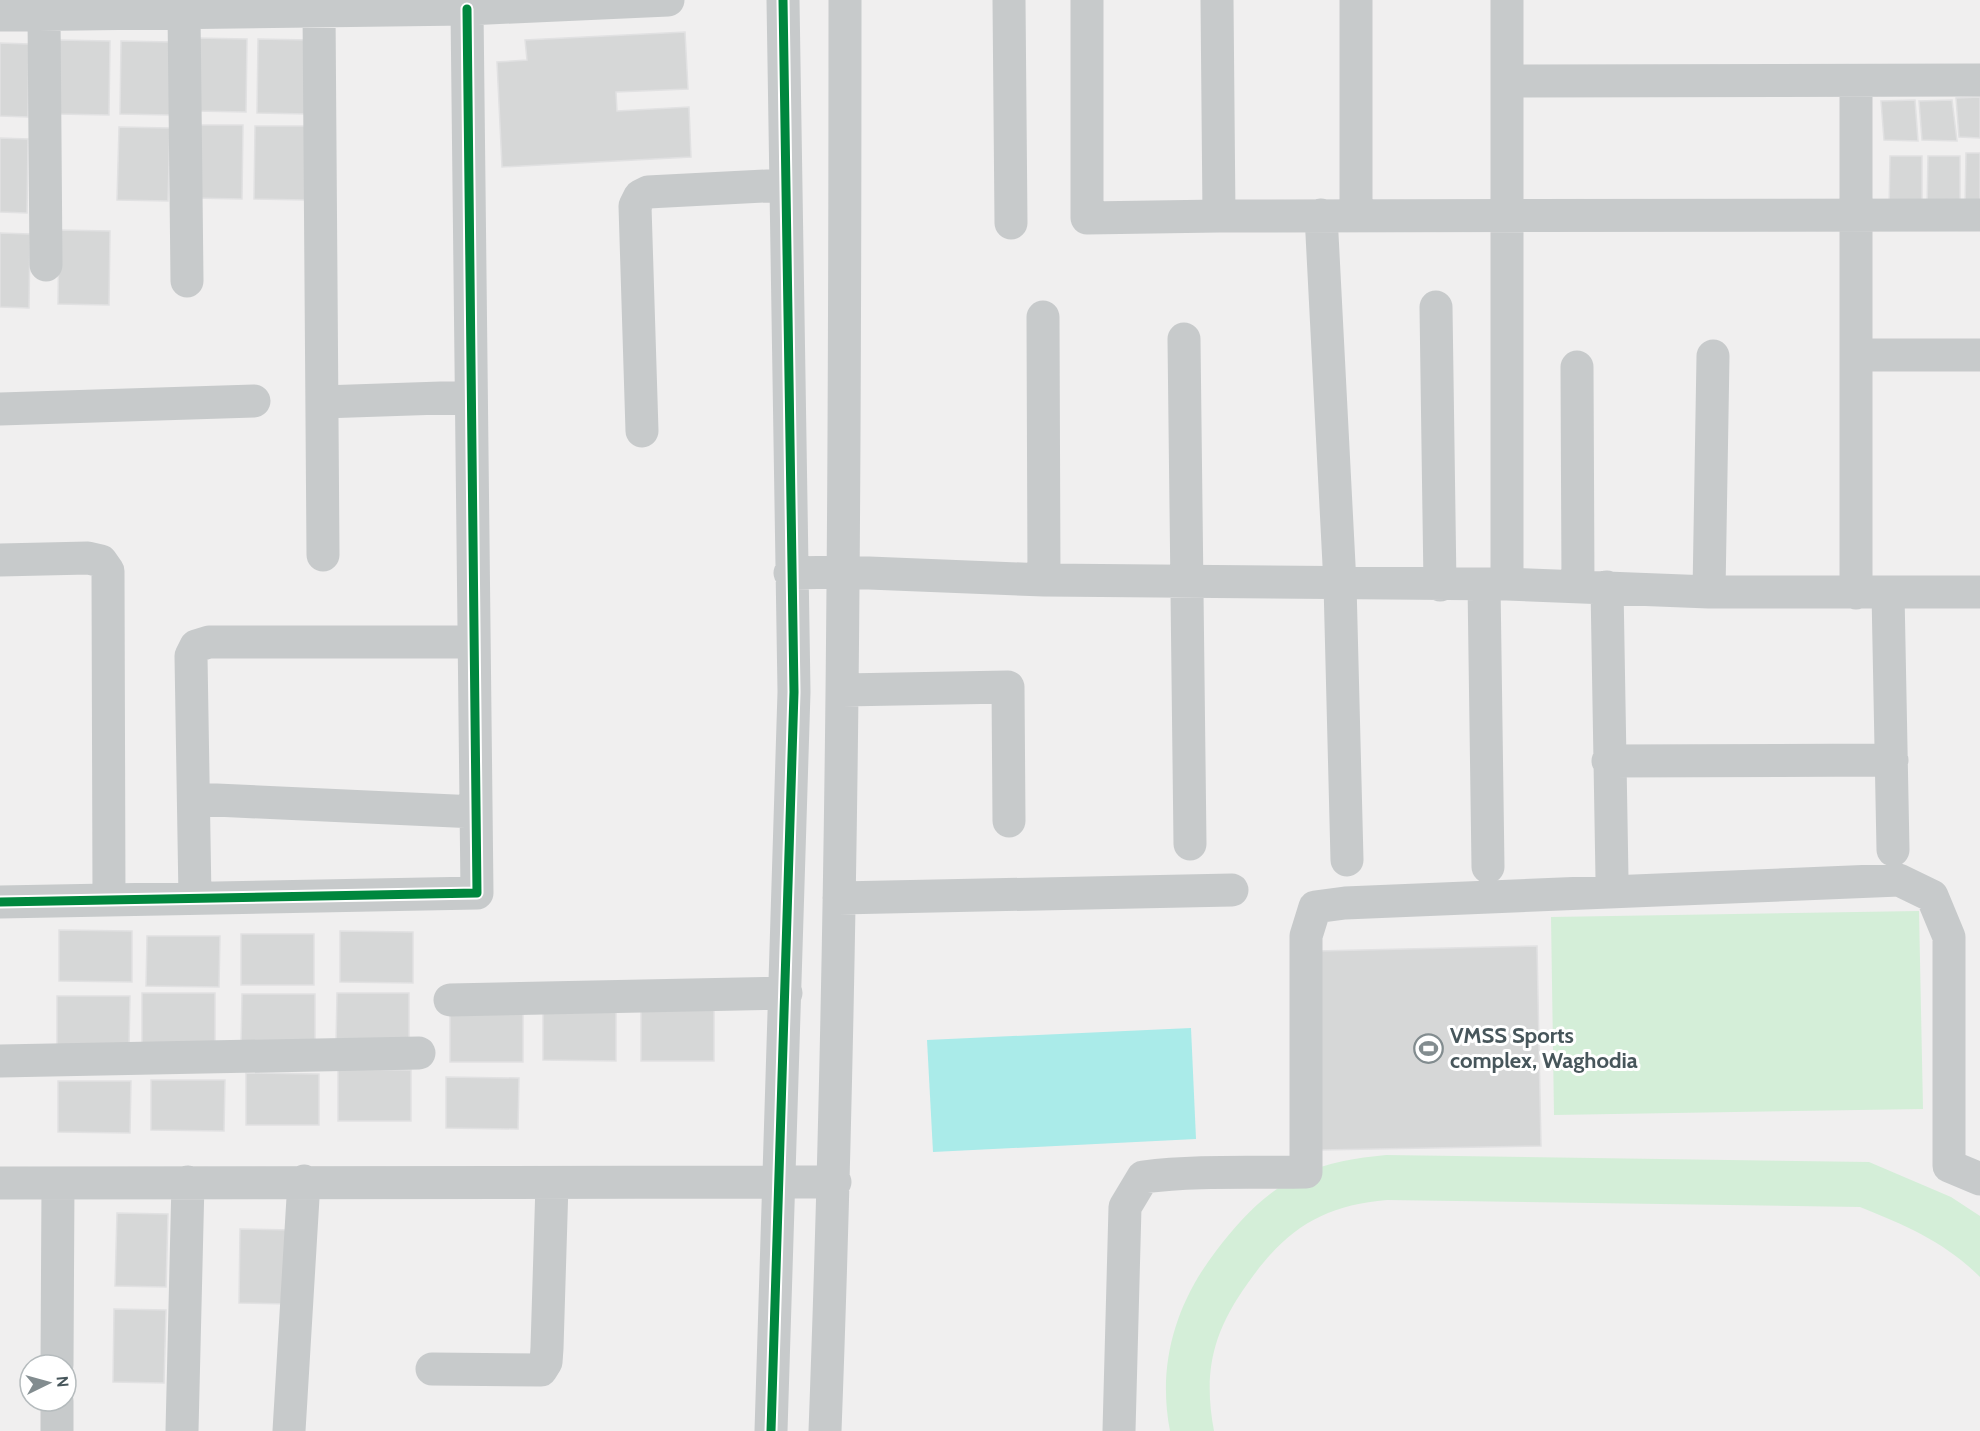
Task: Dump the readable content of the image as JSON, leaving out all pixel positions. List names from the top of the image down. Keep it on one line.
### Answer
{"places":{"sports":["VMSS Sports complex, Waghodia"]},"north":"right"}
